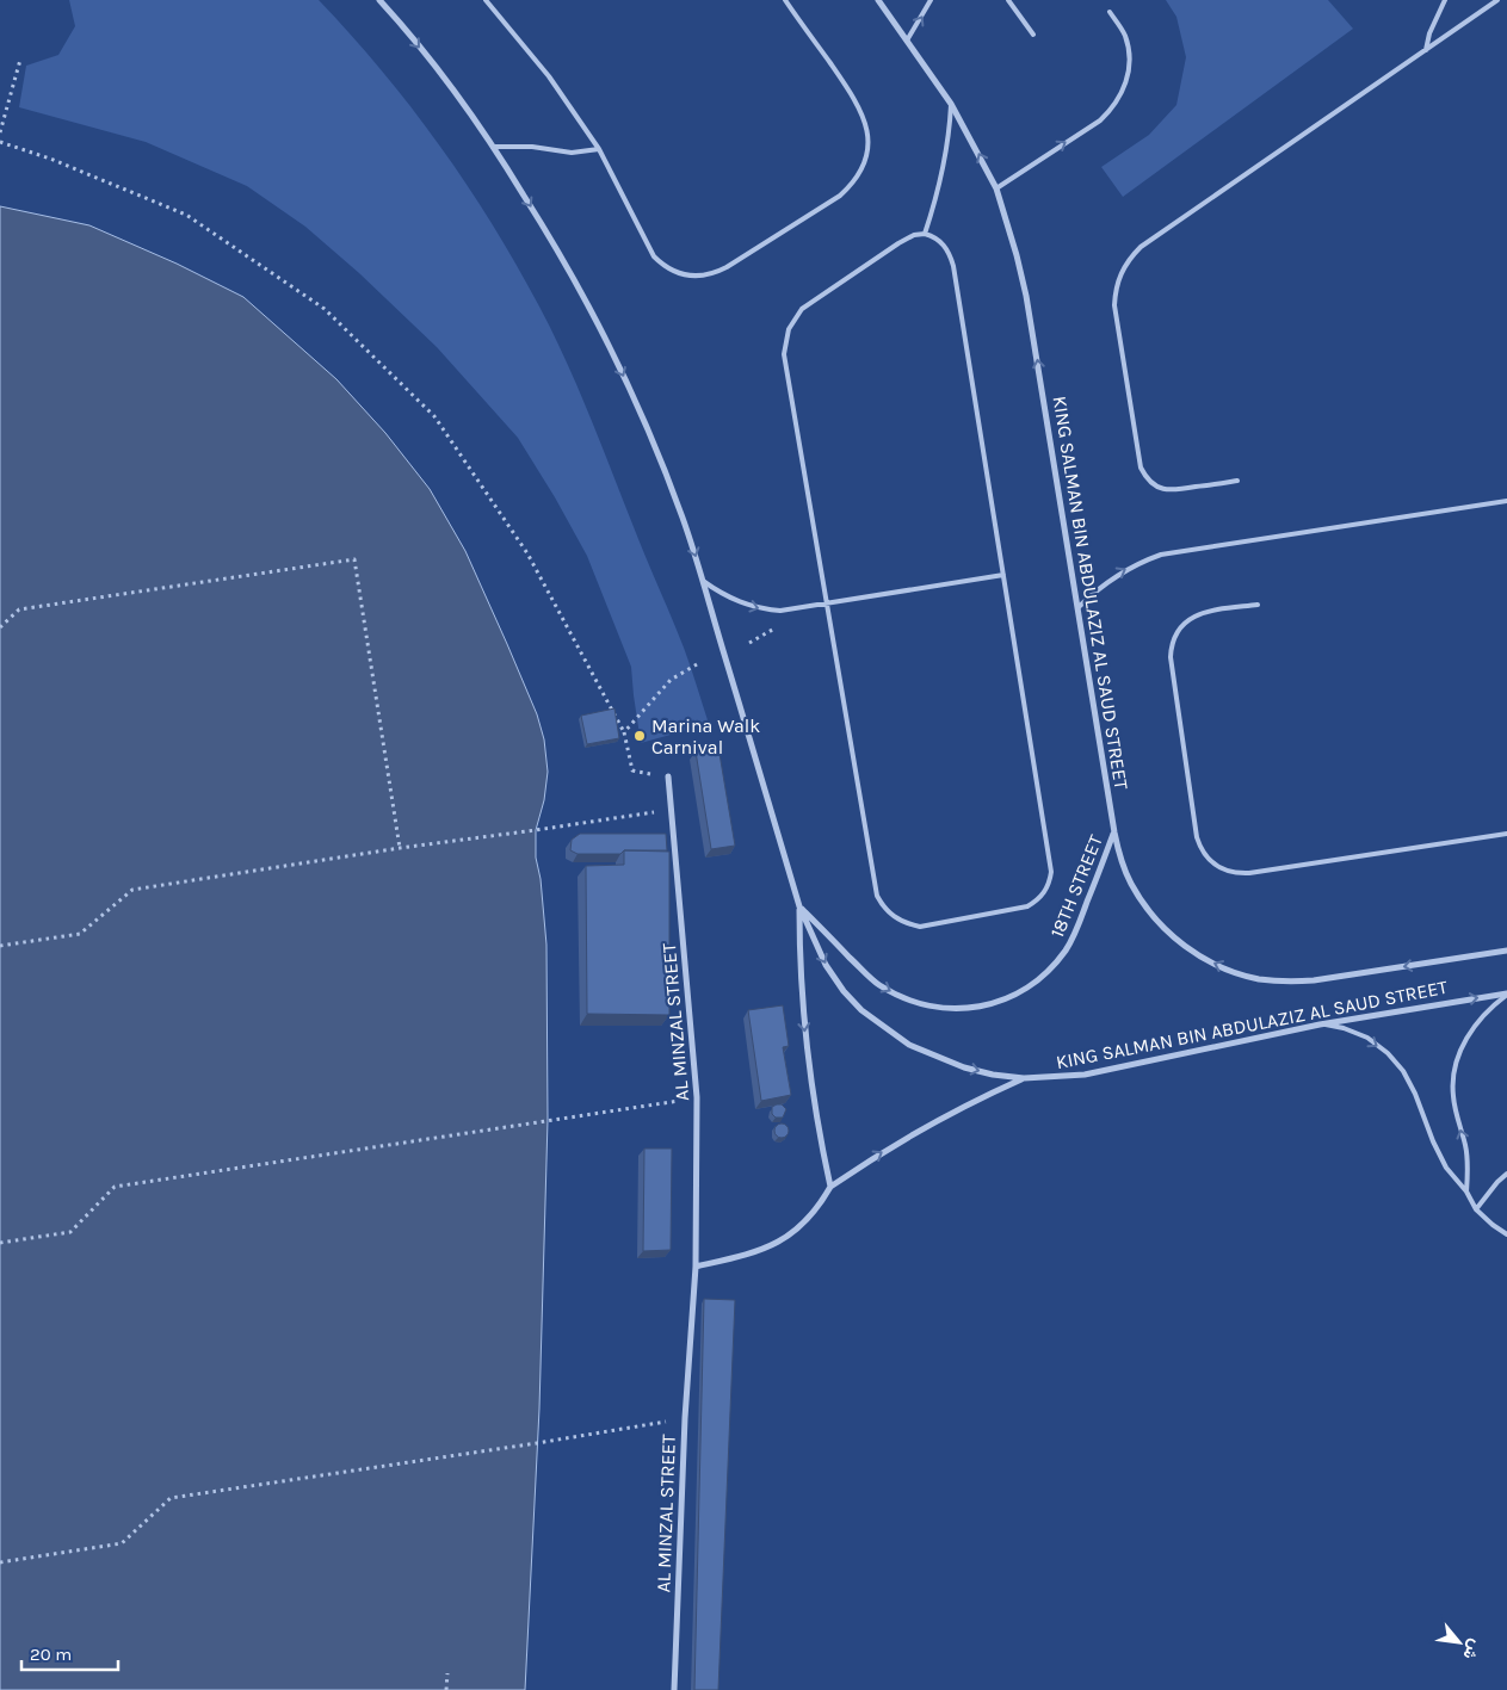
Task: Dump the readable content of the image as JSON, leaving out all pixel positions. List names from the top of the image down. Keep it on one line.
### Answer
{"streets":{"street":["KING SALMAN BIN ABDULAZIZ AL SAUD STREET","18TH STREET","AL MINZAL STREET"]},"crossings":[["KING SALMAN BIN ABDULAZIZ AL SAUD STREET","18TH STREET"]],"places":["Marina Walk Carnival"],"scale_bar":"20 m","north":"bottom right"}
